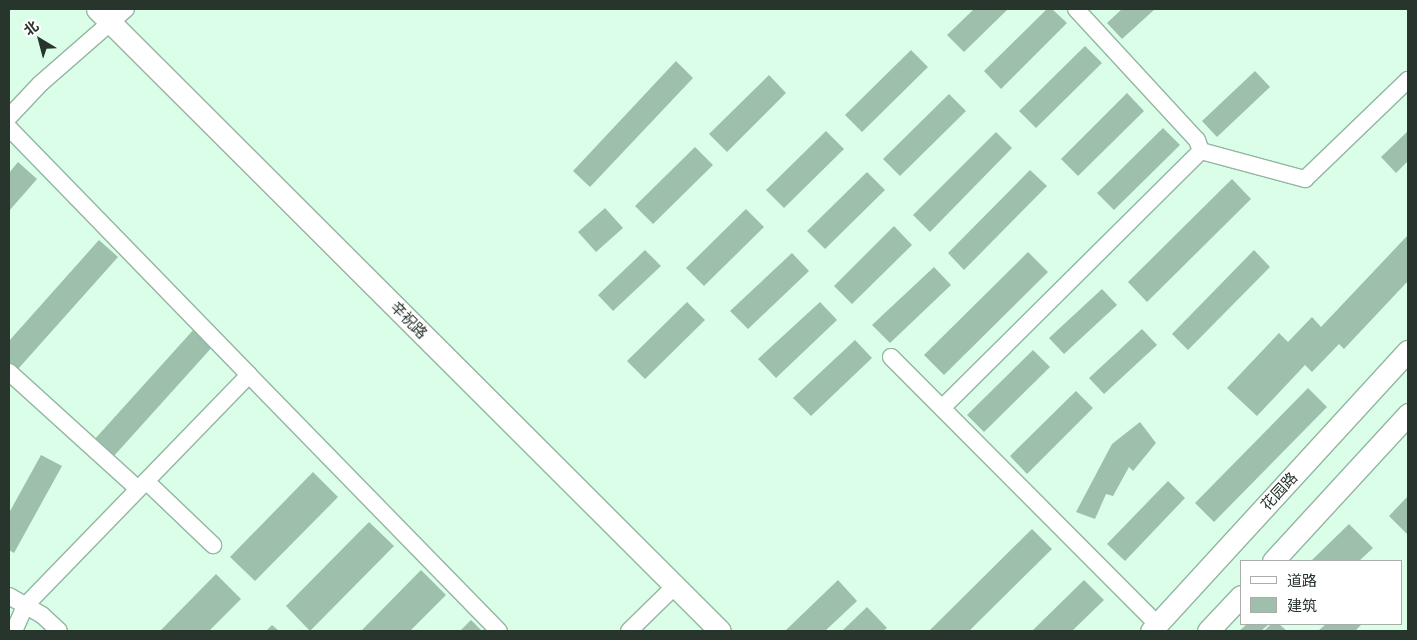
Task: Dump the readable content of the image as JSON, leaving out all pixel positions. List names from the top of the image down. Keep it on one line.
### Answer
{"streets":{"main road":["辛祝路","花园路"]},"legend":["道路","建筑"],"north":"top left"}
